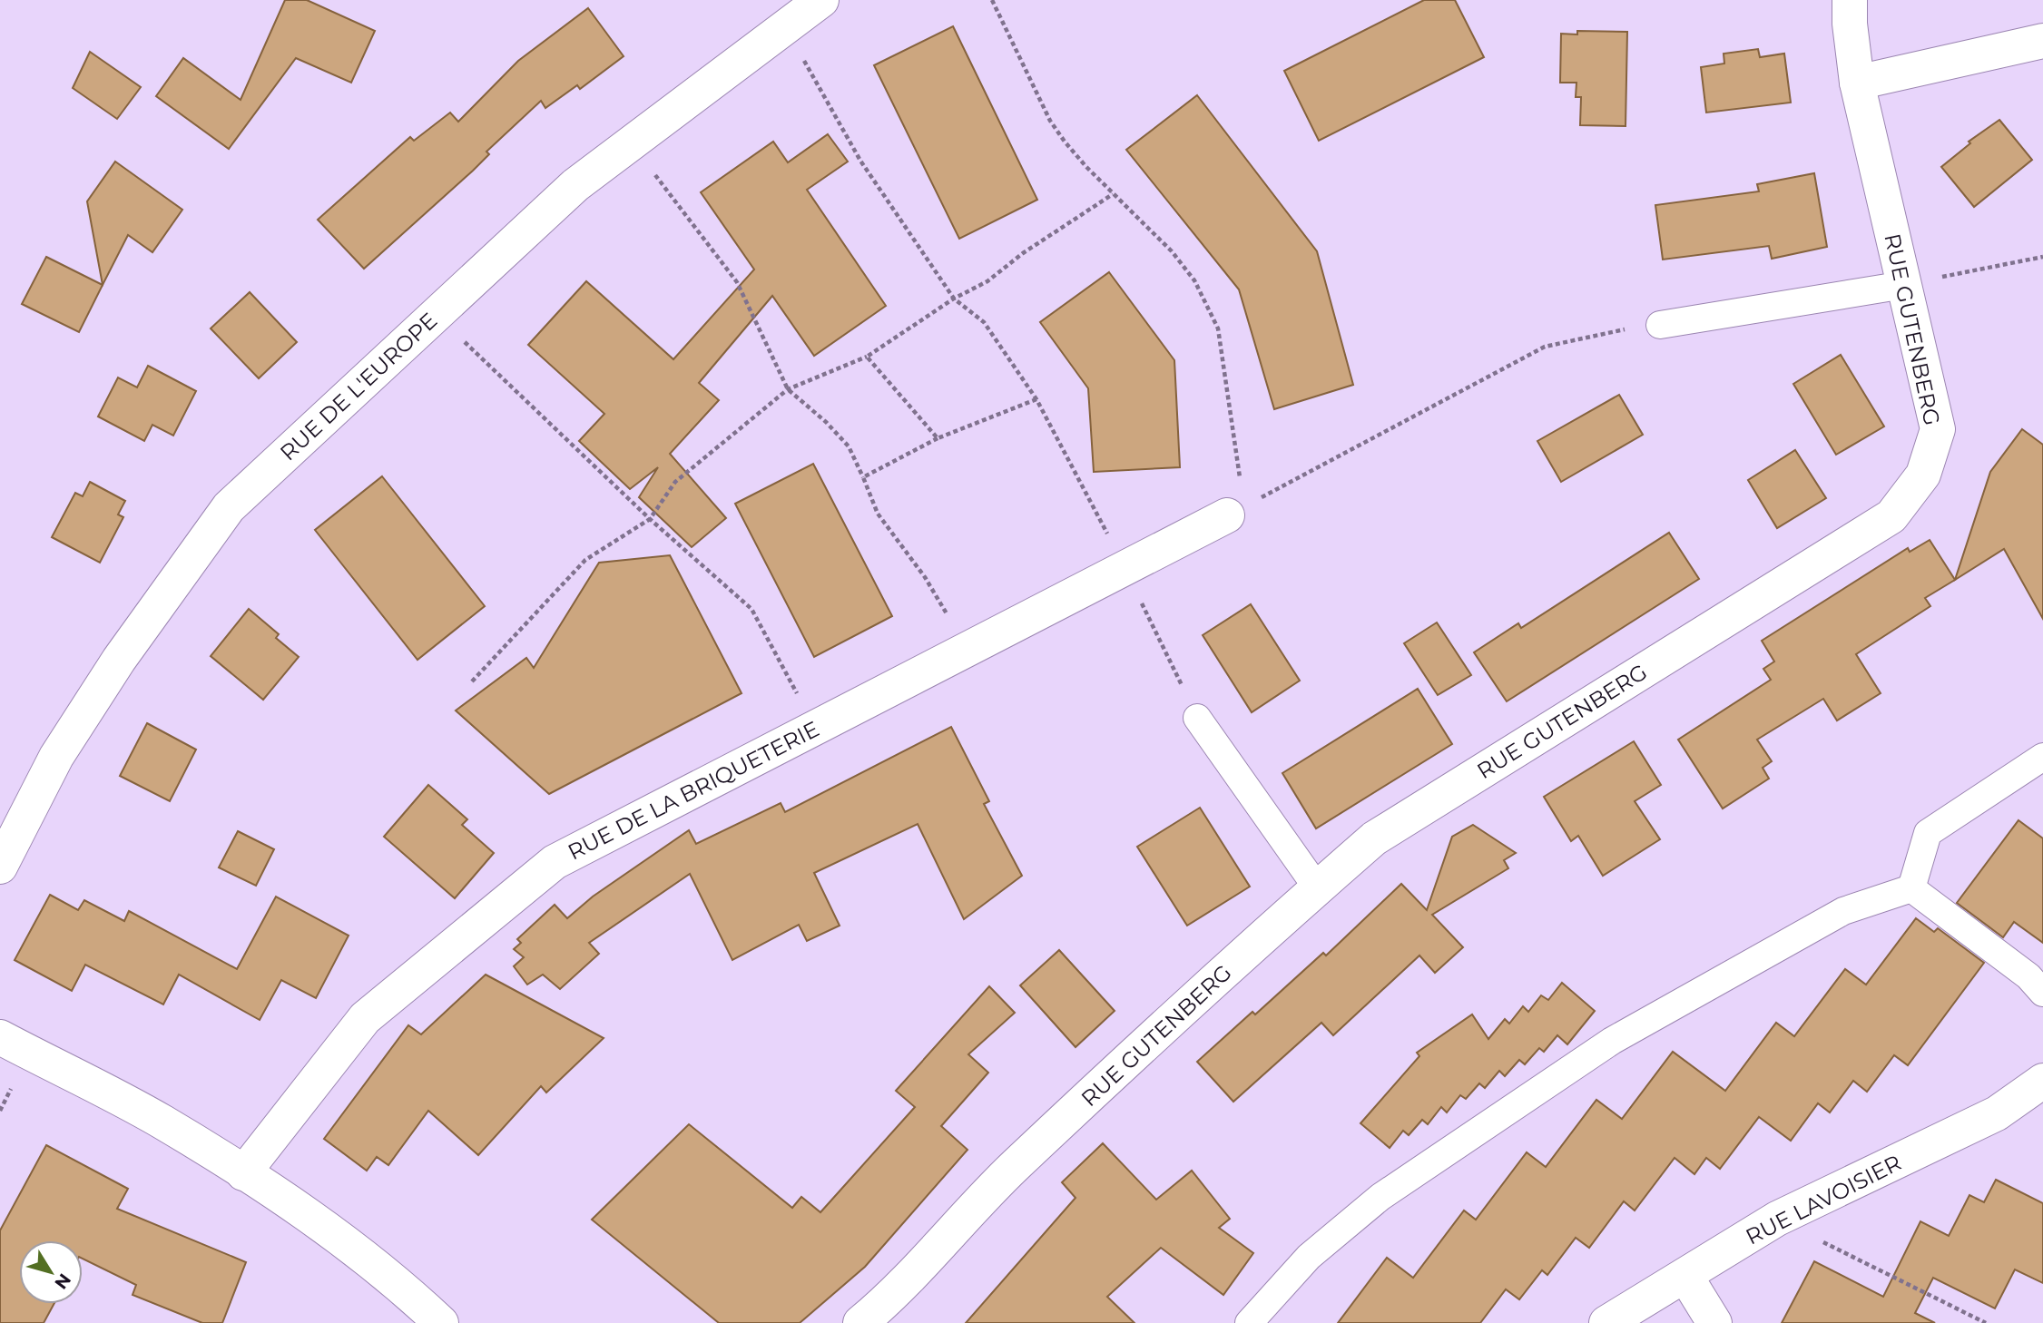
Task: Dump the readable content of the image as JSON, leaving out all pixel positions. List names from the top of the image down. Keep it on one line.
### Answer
{"streets":{"street":["RUE GUTENBERG","RUE DE L'EUROPE","RUE DE LA BRIQUETERIE","RUE LAVOISIER"]},"north":"bottom right"}
